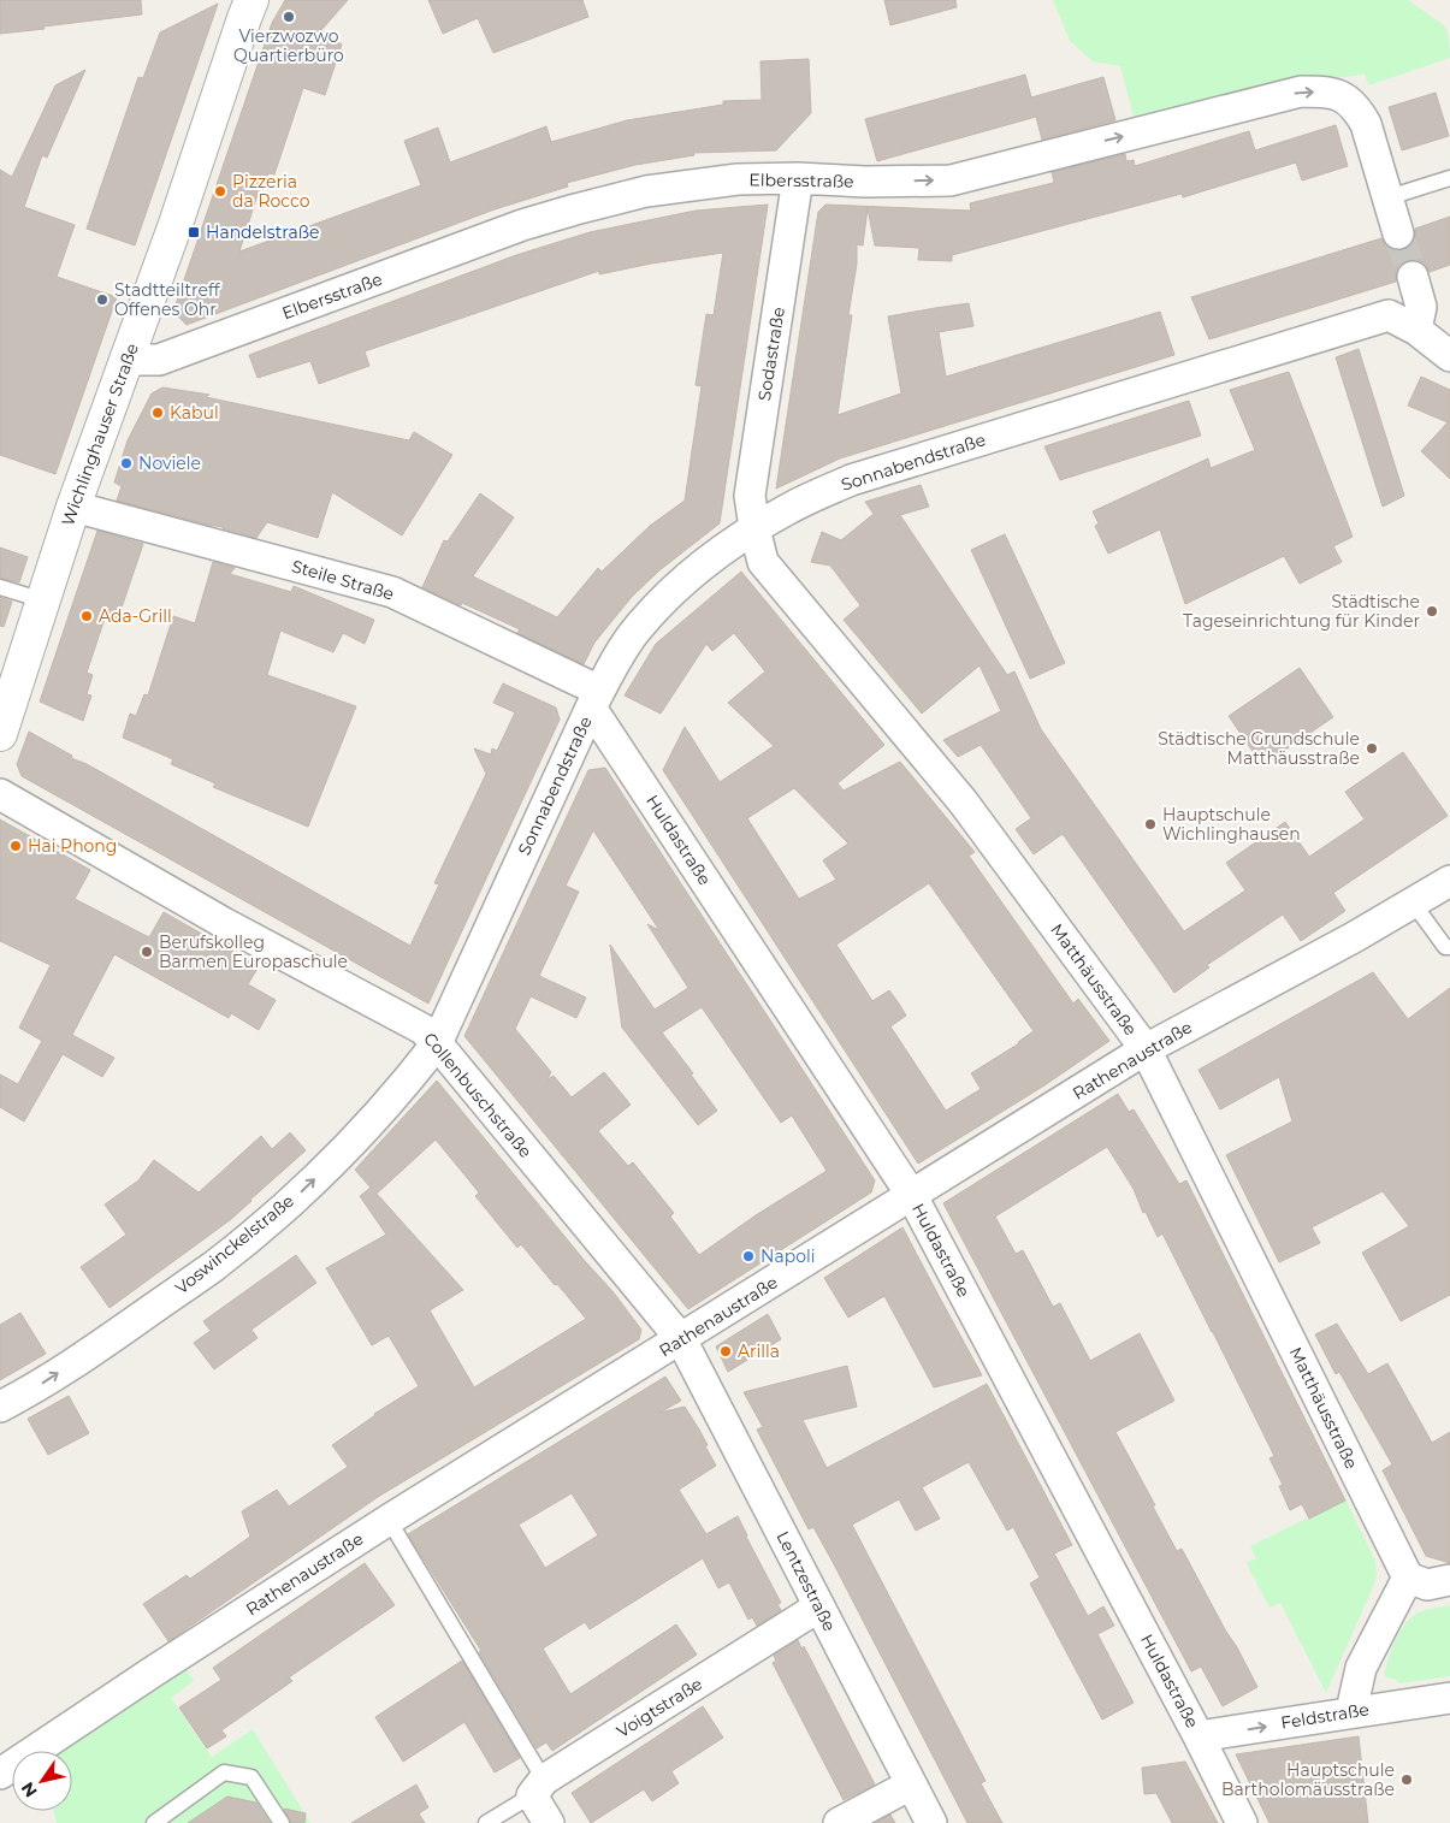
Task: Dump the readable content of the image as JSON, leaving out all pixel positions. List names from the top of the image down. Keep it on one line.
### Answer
{"streets":{"street":["Elbersstraße","Sodastraße","Wichlinghauser Straße","Sonnabendstraße","Steile Straße","Huldastraße","Matthäusstraße","Rathenaustraße","Collenbuschstraße","Voswinckelstraße","Lentzestraße","Voigtstraße","Feldstraße"]},"crossings":[["Elbersstraße","Sodastraße"],["Elbersstraße","Wichlinghauser Straße"],["Sodastraße","Sonnabendstraße"],["Sodastraße","Matthäusstraße"],["Wichlinghauser Straße","Steile Straße"],["Sonnabendstraße","Steile Straße"],["Sonnabendstraße","Huldastraße"],["Sonnabendstraße","Matthäusstraße"],["Sonnabendstraße","Collenbuschstraße"],["Sonnabendstraße","Voswinckelstraße"],["Steile Straße","Huldastraße"],["Huldastraße","Rathenaustraße"],["Huldastraße","Feldstraße"],["Matthäusstraße","Rathenaustraße"],["Rathenaustraße","Collenbuschstraße"],["Rathenaustraße","Lentzestraße"],["Collenbuschstraße","Voswinckelstraße"],["Collenbuschstraße","Lentzestraße"],["Lentzestraße","Voigtstraße"]],"one_way":["Elbersstraße","Voswinckelstraße","Feldstraße"],"places":{"other":["Vierzwozwo Quartierbüro","Pizzeria da Rocco","Stadtteiltreff Offenes Ohr","Kabul","Noviele","Städtische Tageseinrichtung für Kinder","Ada-Grill","Städtische Grundschule Matthäusstraße","Hauptschule Wichlinghausen","Hai Phong","Berufskolleg Barmen Europaschule","Napoli","Arilla","Hauptschule Bartholomäusstraße"],"transit":["Handelstraße"]},"north":"bottom left"}
